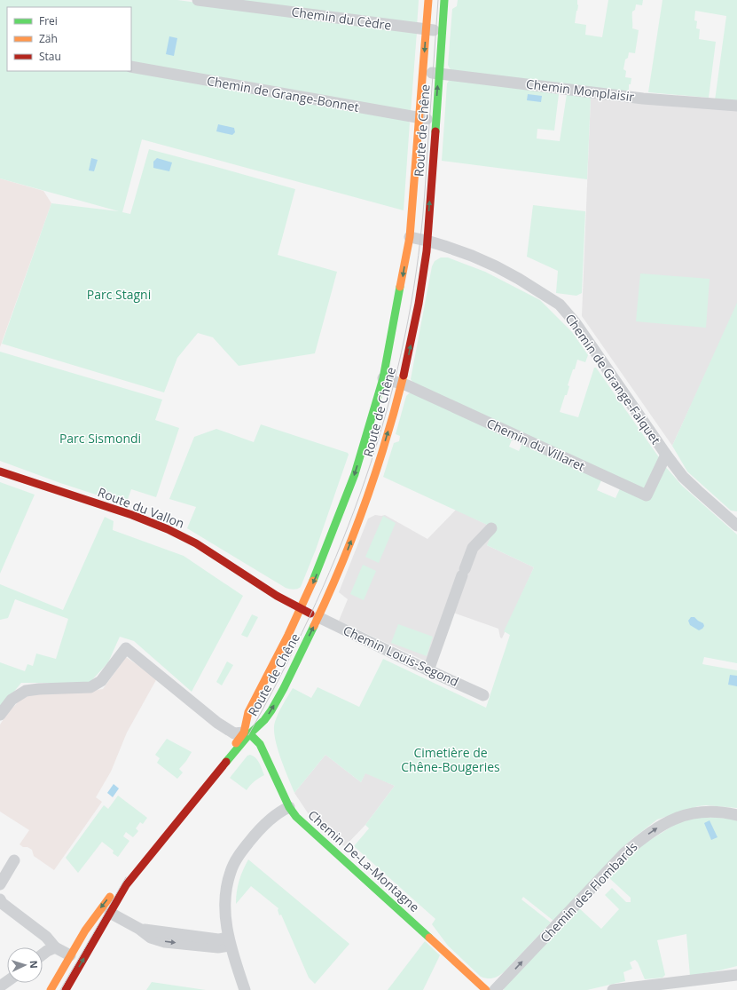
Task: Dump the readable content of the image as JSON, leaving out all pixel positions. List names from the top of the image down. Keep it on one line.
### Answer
{"streets":{"main road":["Route de Chêne","Route du Vallon","Chemin De-La-Montagne"],"street":["Chemin du Cèdre","Chemin Monplaisir","Chemin de Grange-Bonnet","Chemin de Grange-Falquet","Chemin du Villaret","Chemin Louis-Segond","Chemin des Flombards"]},"crossings":[["Chemin du Cèdre","Route de Chêne"],["Chemin Monplaisir","Route de Chêne"],["Chemin de Grange-Bonnet","Route de Chêne"],["Route de Chêne","Chemin de Grange-Falquet"],["Route de Chêne","Chemin du Villaret"],["Route de Chêne","Route du Vallon"],["Route de Chêne","Chemin Louis-Segond"],["Route de Chêne","Chemin De-La-Montagne"],["Chemin de Grange-Falquet","Chemin du Villaret"],["Route du Vallon","Chemin Louis-Segond"]],"one_way":["Chemin des Flombards"],"parks":["Parc Stagni","Parc Sismondi","Cimetière de Chêne-Bougeries"],"legend":["Frei","Zäh","Stau"],"north":"right"}
